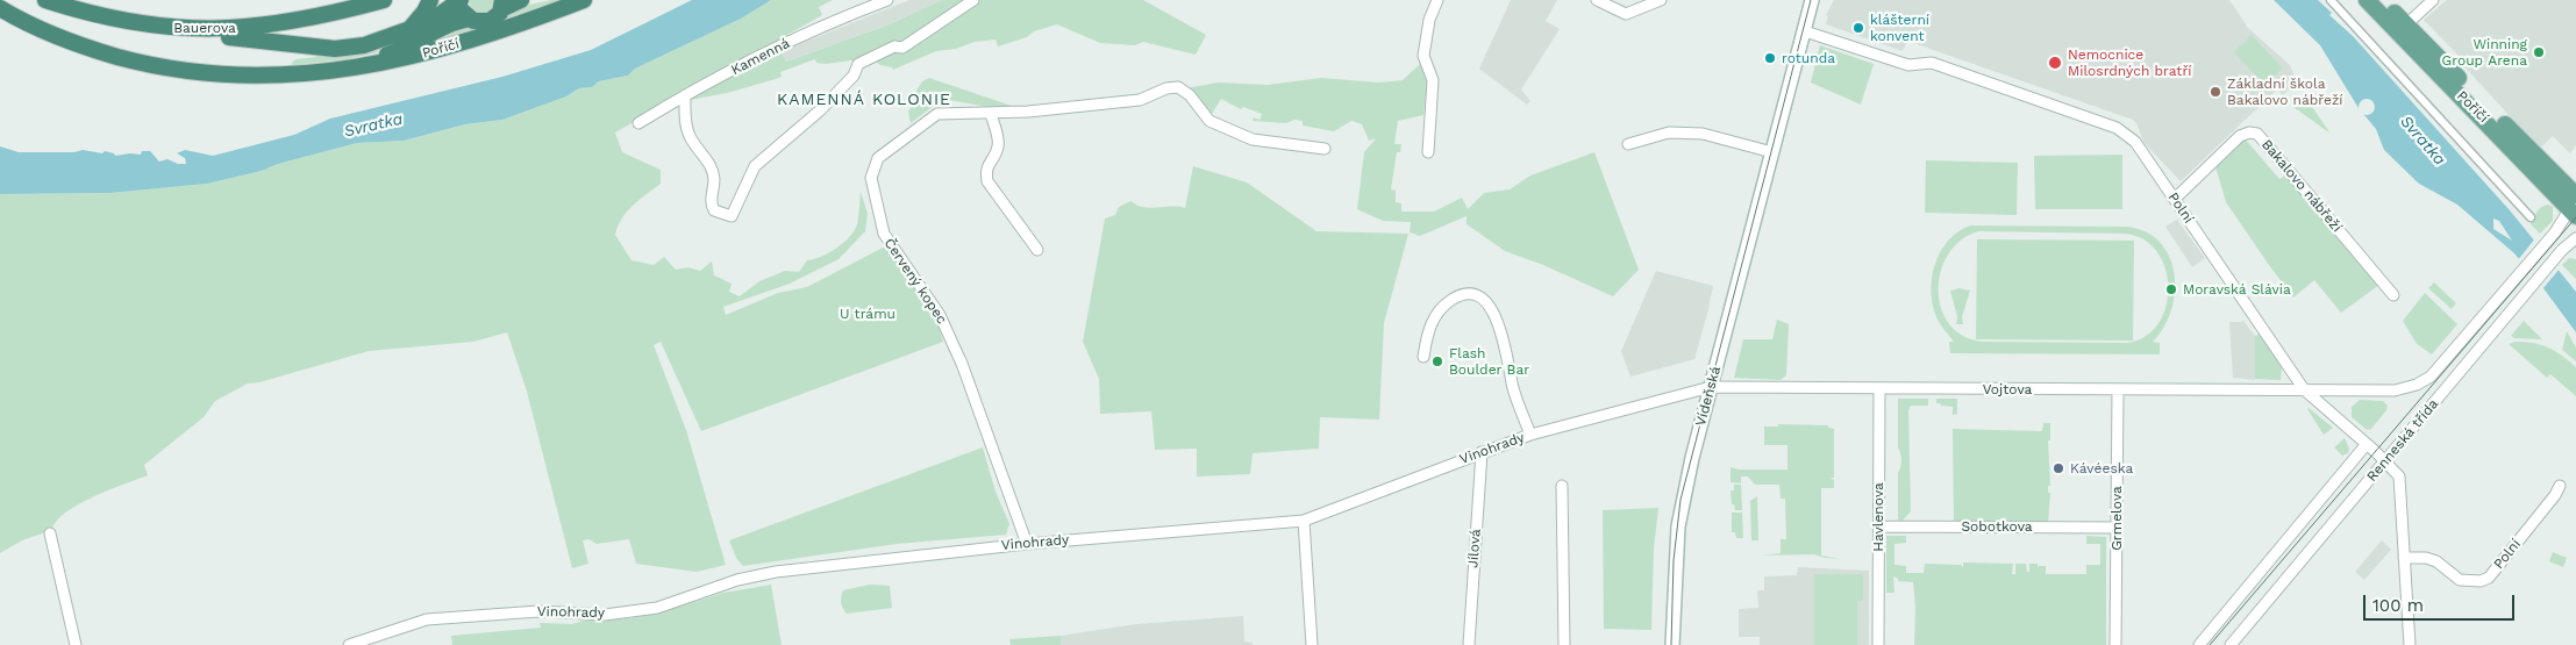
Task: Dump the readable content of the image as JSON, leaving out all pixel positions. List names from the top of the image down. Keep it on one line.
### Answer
{"streets":{"highway":["Bauerova","Poříčí"],"main road":["Vídeňská"],"street":["Kamenná","Bakalovo nábřeží","Polní","Červený kopec","Vojtova","Renneská třída","Vinohrady","Havlenova","Grmelova","Sobotkova","Jílová"]},"crossings":[["Poříčí","Renneská třída"],["Bakalovo nábřeží","Polní"],["Polní","Vojtova"],["Polní","Vídeňská"],["Polní","Renneská třída"],["Červený kopec","Vinohrady"],["Vojtova","Vídeňská"],["Vojtova","Renneská třída"],["Vojtova","Vinohrady"],["Vojtova","Havlenova"],["Vojtova","Grmelova"],["Vídeňská","Vinohrady"],["Vinohrady","Jílová"],["Havlenova","Sobotkova"],["Grmelova","Sobotkova"]],"districts":["KAMENNÁ KOLONIE"],"water":["Svratka"],"parks":["U trámu"],"places":["klášterní konvent","Winning Group Arena","rotunda","Nemocnice Milosrdných bratří","Základní škola Bakalovo nábřeží","Moravská Slávia","Flash Boulder Bar","Kávéeska"],"scale_bar":"100 m"}
